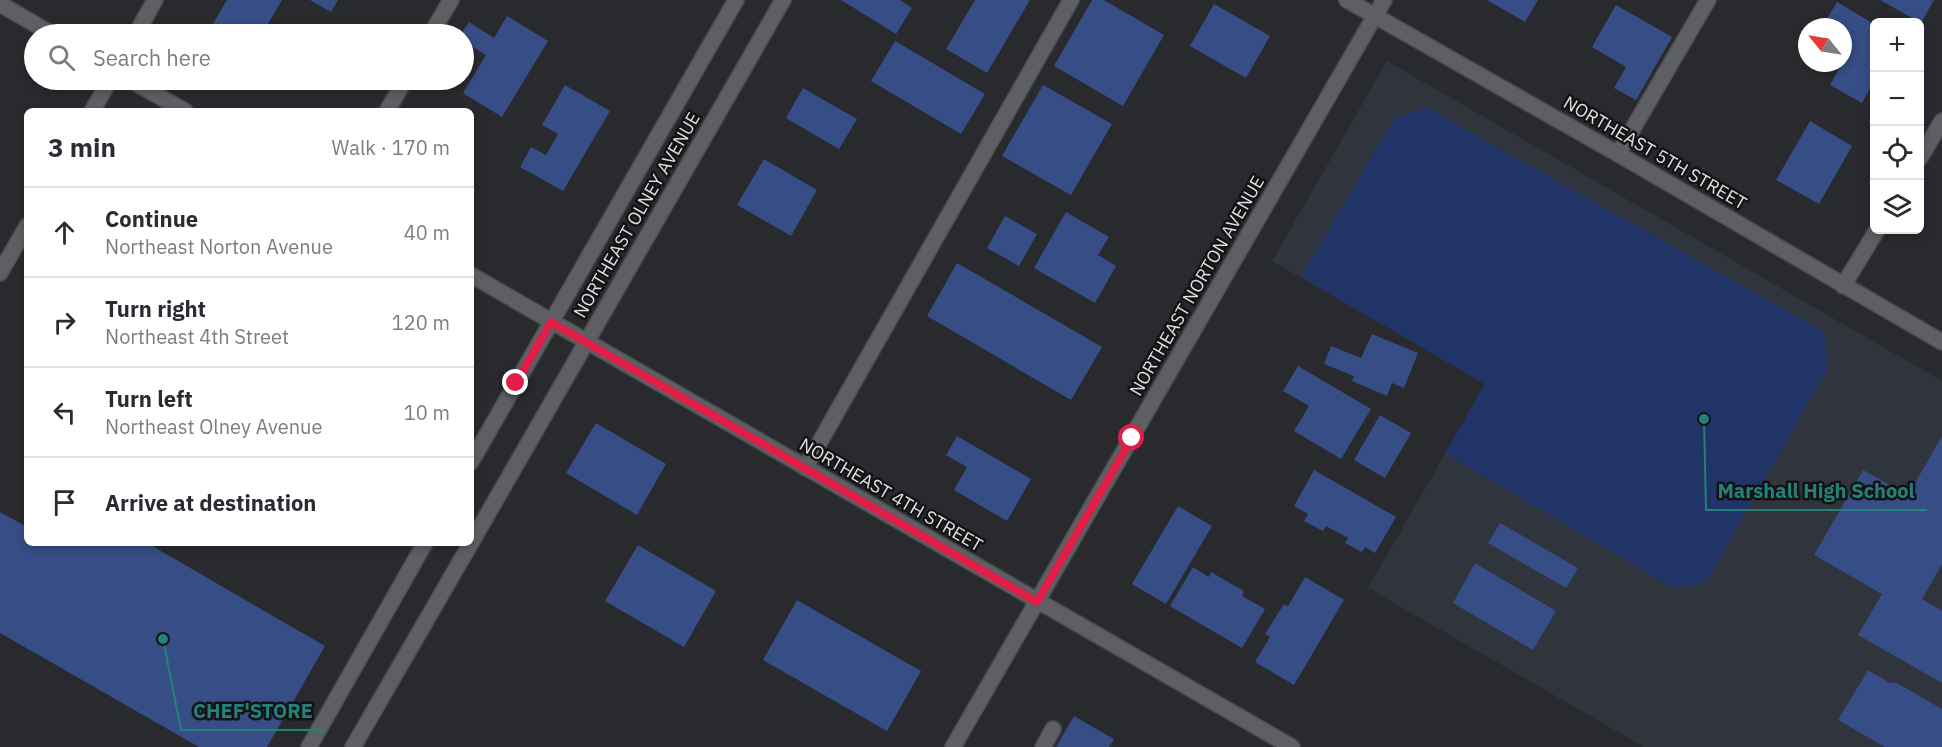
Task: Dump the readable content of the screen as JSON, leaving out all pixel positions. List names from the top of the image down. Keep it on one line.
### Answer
{"streets":{"street":["NORTHEAST 5TH STREET","NORTHEAST OLNEY AVENUE","NORTHEAST NORTON AVENUE","NORTHEAST 4TH STREET"]},"crossings":[["NORTHEAST 5TH STREET","NORTHEAST NORTON AVENUE"],["NORTHEAST OLNEY AVENUE","NORTHEAST 4TH STREET"],["NORTHEAST NORTON AVENUE","NORTHEAST 4TH STREET"]],"places":["Marshall High School","CHEF'STORE"],"north":"top left","page":{"map_buttons":["+","−"],"search":"Search here","heading":["3 min","Walk · 170 m"],"list":[["Continue","Northeast Norton Avenue","40 m"],["Turn right","Northeast 4th Street","120 m"],["Turn left","Northeast Olney Avenue","10 m"],"Arrive at destination"]}}
